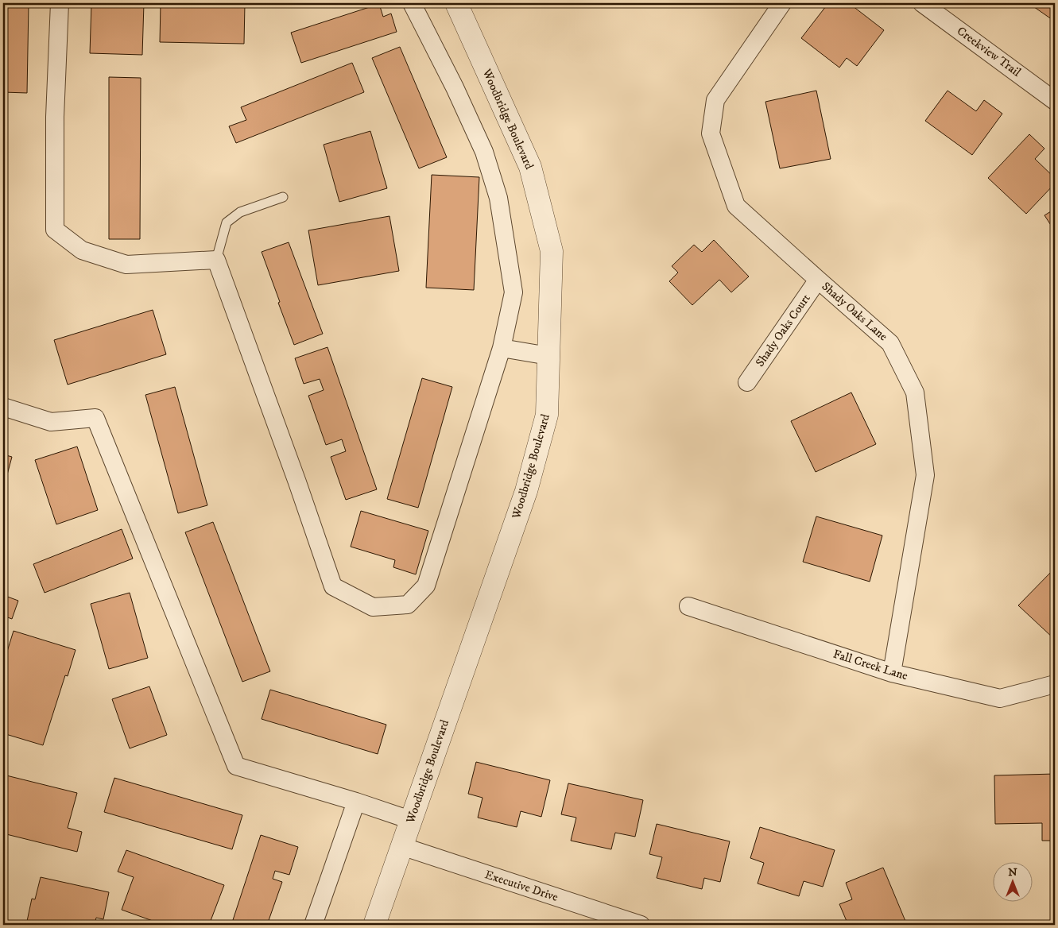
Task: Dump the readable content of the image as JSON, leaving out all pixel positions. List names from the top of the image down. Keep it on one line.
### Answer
{"streets":{"street":["Creekview Trail","Woodbridge Boulevard","Shady Oaks Lane","Shady Oaks Court","Fall Creek Lane","Executive Drive"]},"crossings":[["Woodbridge Boulevard","Executive Drive"],["Shady Oaks Lane","Shady Oaks Court"],["Shady Oaks Lane","Fall Creek Lane"]],"north":"top"}
